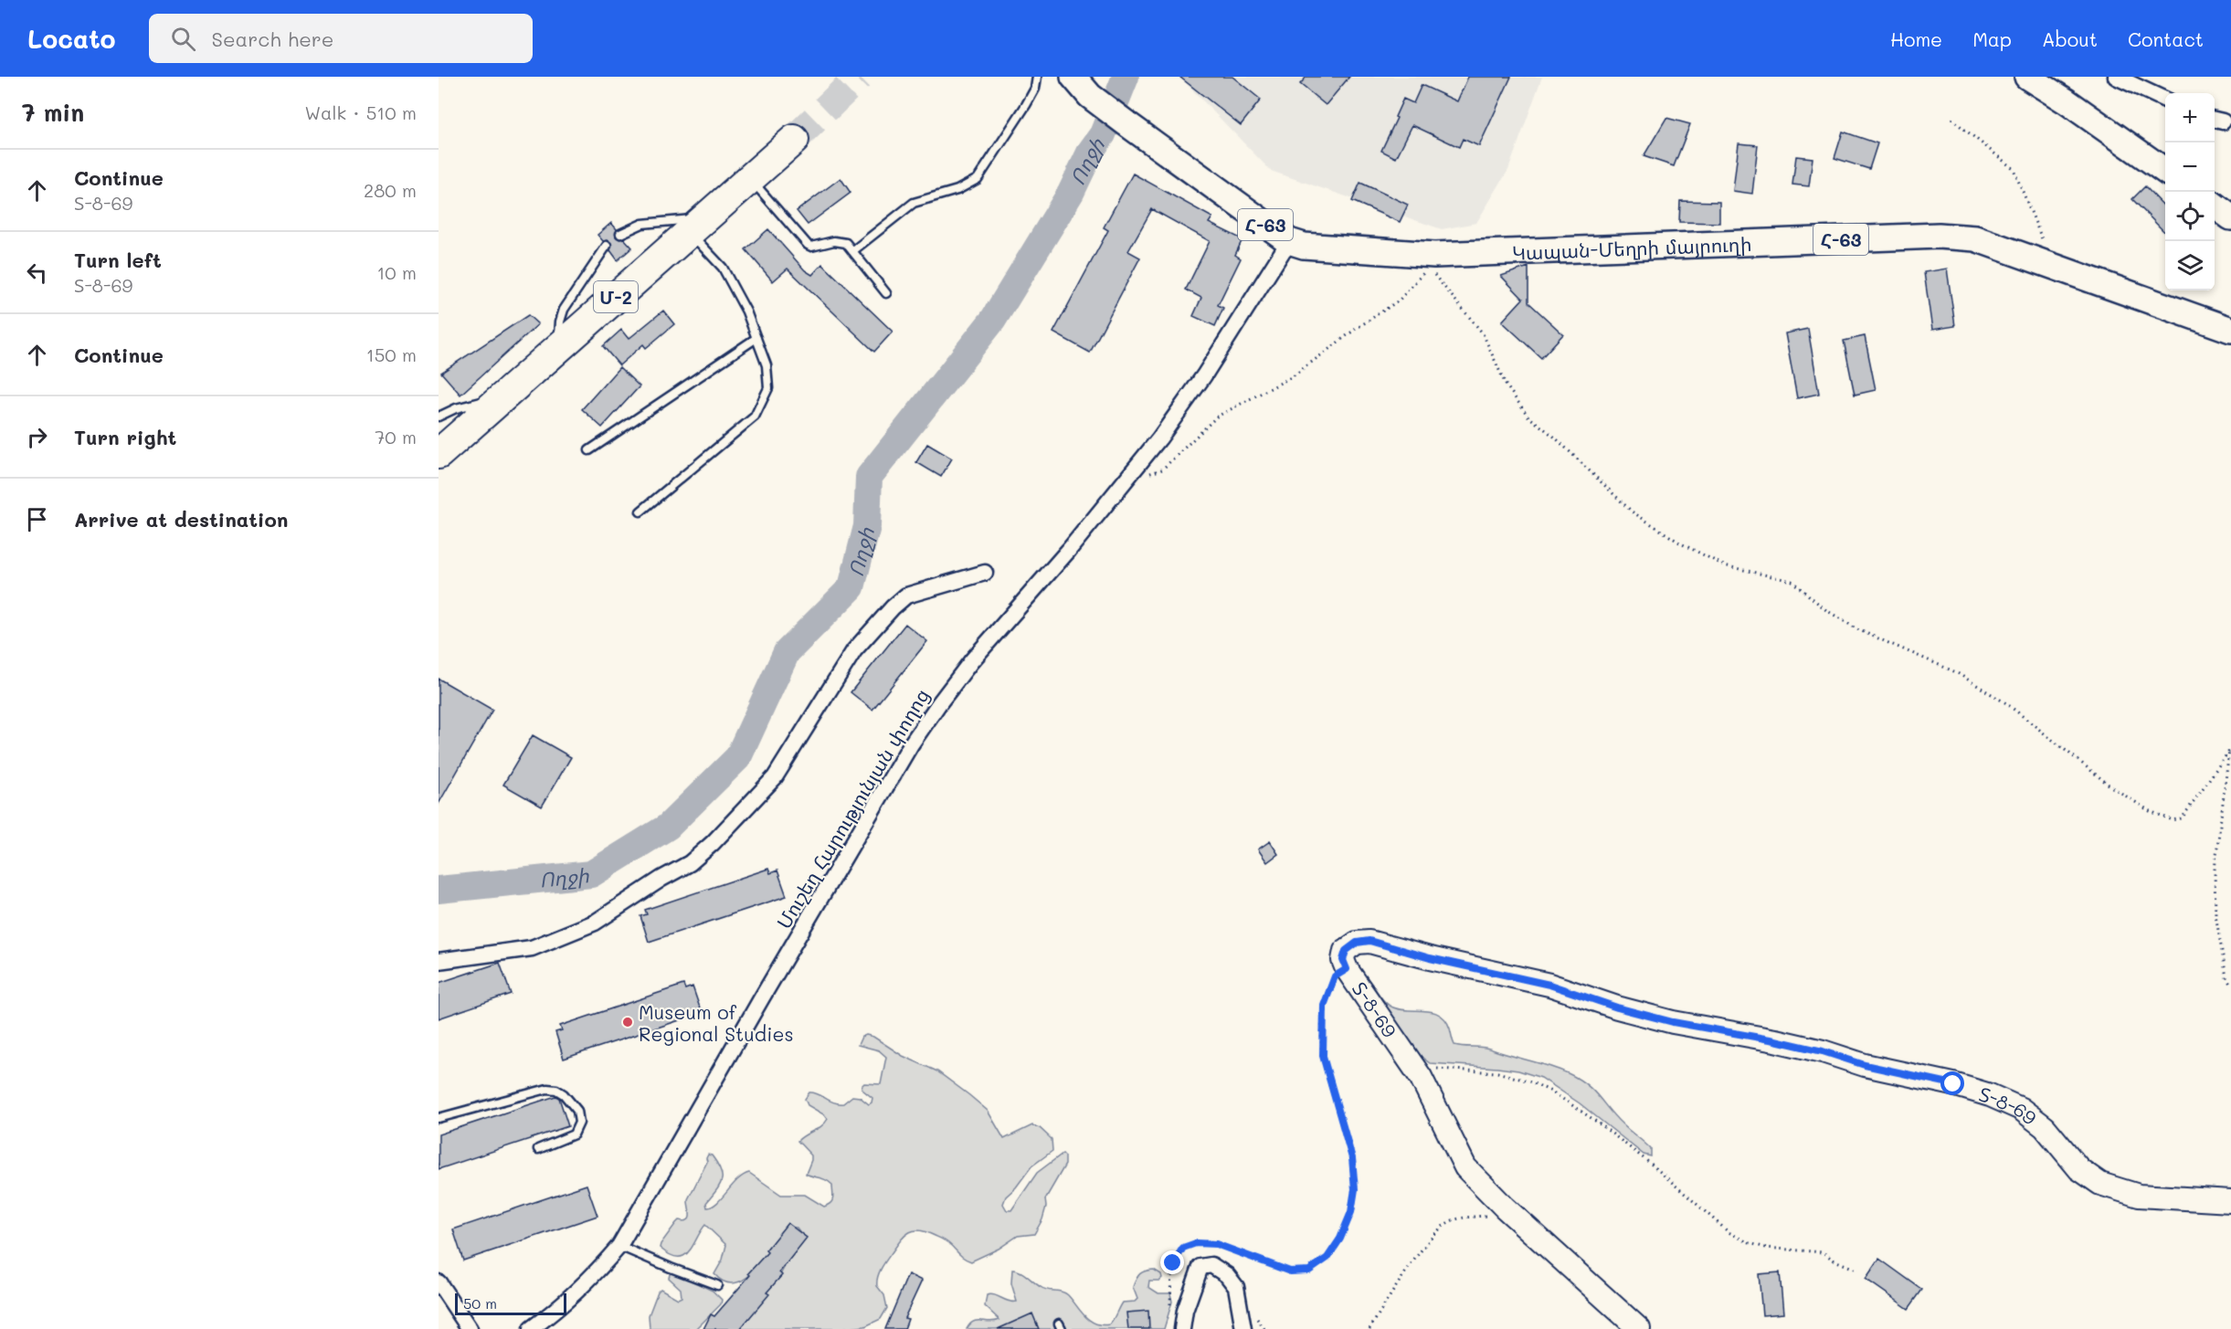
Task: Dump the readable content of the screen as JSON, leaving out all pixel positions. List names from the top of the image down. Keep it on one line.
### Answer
{"streets":{"highway":["Մ-2"],"main road":["Հ-63","Կապան-Մեղրի մայրուղի"],"street":["Մուշեղ Հարությունյան փողոց","Տ-8-69"]},"crossings":[["Կապան-Մեղրի մայրուղի","Մուշեղ Հարությունյան փողոց"]],"water":["Ողջի"],"places":["Museum of Regional Studies"],"scale_bar":"50 m","page":{"header":"Locato","search":"Search here","nav":["Home","Map","About","Contact"],"heading":["7 min","Walk · 510 m"],"map_buttons":["+","−"],"list":[["Continue","Տ-8-69","280 m"],["Turn left","Տ-8-69","10 m"],["Continue","150 m"],["Turn right","70 m"],"Arrive at destination"],"scale":"50 m"}}
